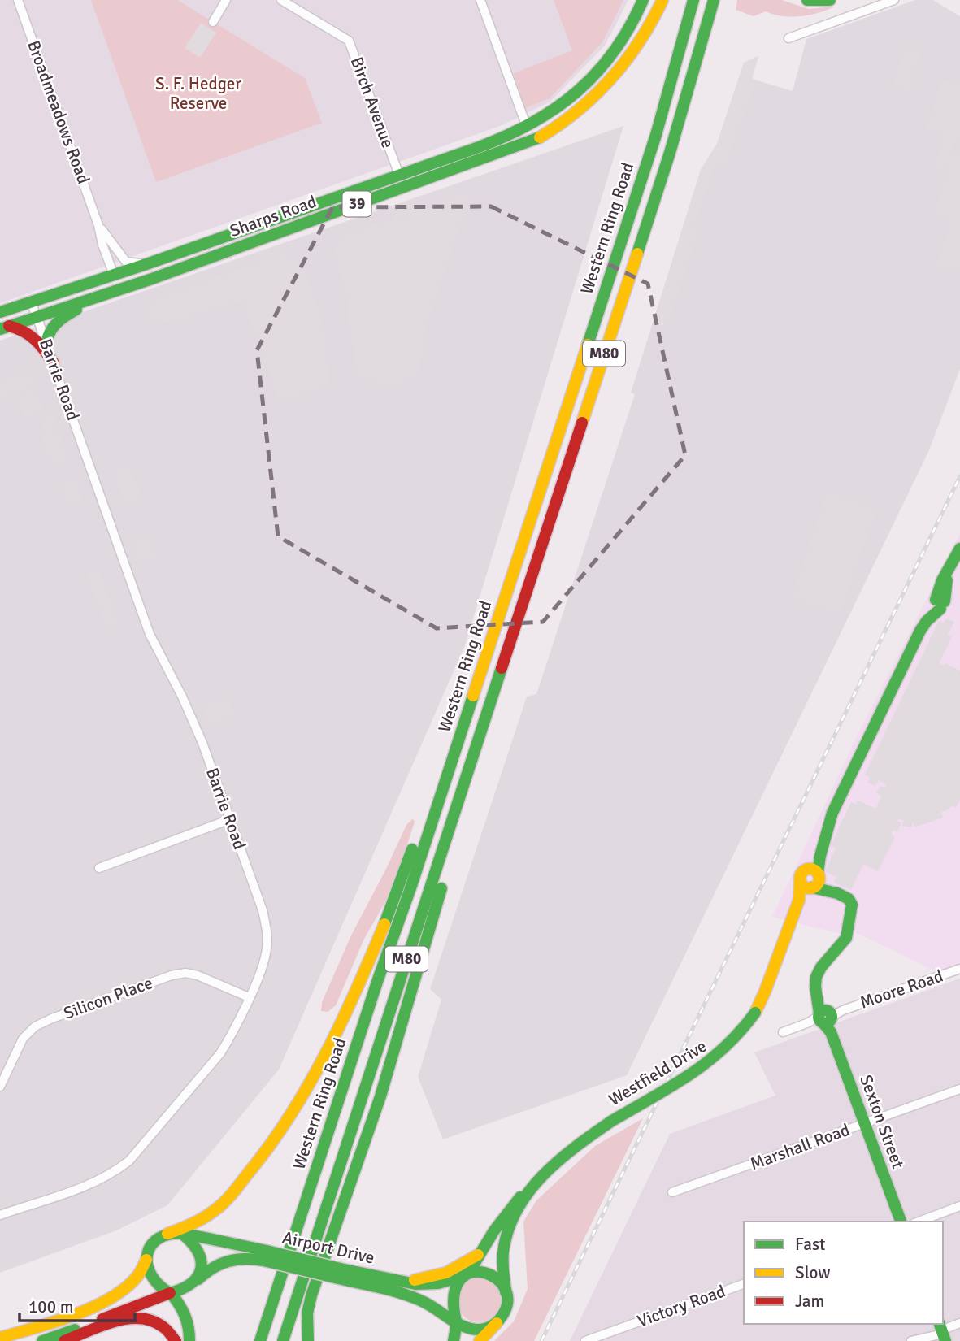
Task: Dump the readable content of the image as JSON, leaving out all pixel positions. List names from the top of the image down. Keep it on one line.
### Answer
{"streets":{"main road":["39","Sharps Road","Western Ring Road","M80","Westfield Drive","Sexton Street","Airport Drive"],"street":["Birch Avenue","Broadmeadows Road","Barrie Road","Moore Road","Silicon Place","Marshall Road","Victory Road"]},"crossings":[["Birch Avenue","Sharps Road"],["Broadmeadows Road","Sharps Road"],["Sharps Road","Barrie Road"],["Barrie Road","Silicon Place"],["Moore Road","Sexton Street"],["Westfield Drive","Sexton Street"],["Westfield Drive","Airport Drive"],["Sexton Street","Marshall Road"]],"parks":["S. F. Hedger Reserve"],"legend":["Fast","Slow","Jam"],"scale_bar":"100 m"}
